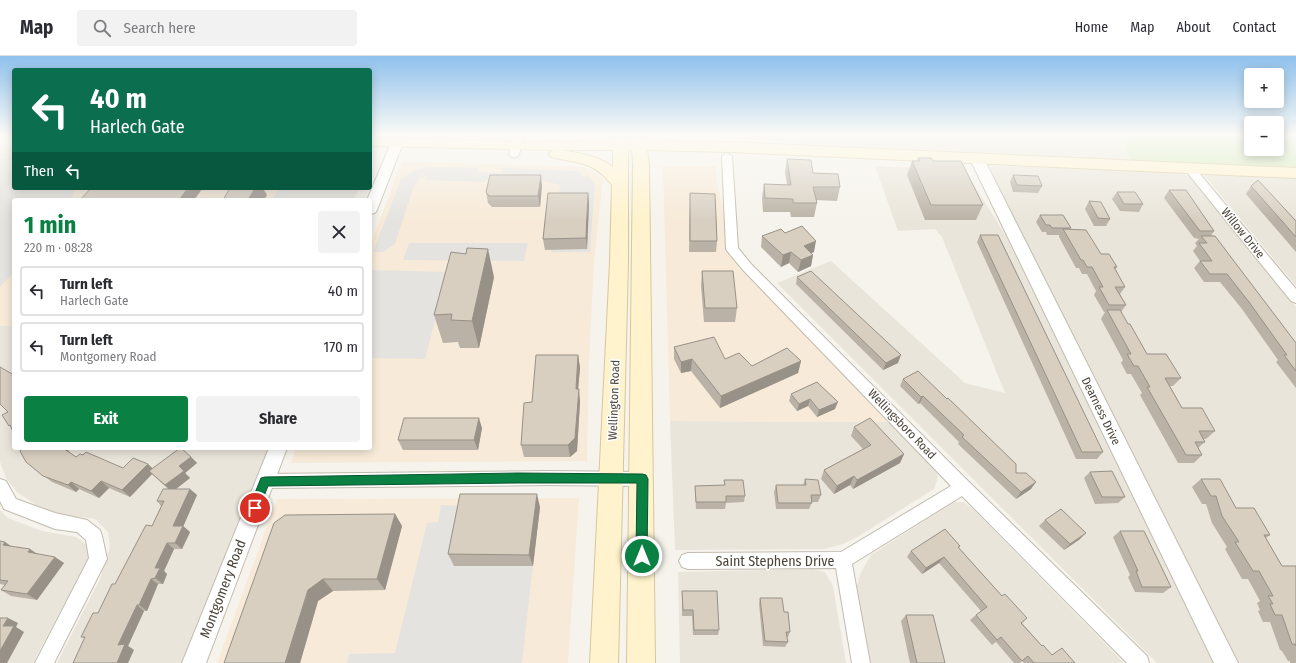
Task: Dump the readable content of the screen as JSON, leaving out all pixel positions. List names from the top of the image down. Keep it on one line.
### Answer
{"streets":{"main road":["Wellington Road"],"street":["Willow Drive","Dearness Drive","Wellingsboro Road","Saint Stephens Drive","Montgomery Road"]},"crossings":[["Wellingsboro Road","Saint Stephens Drive"]],"page":{"header":"Map","search":"Search here","nav":["Home","Map","About","Contact"],"map_buttons":["+","−"],"turn":["40 m","Harlech Gate"],"then":"Then","heading":["1 min","220 m · 08:28"],"list":[{"name":"Turn left","note":"Harlech Gate","value":"40 m"},{"name":"Turn left","note":"Montgomery Road","value":"170 m"}],"buttons":["Exit","Share"]}}
